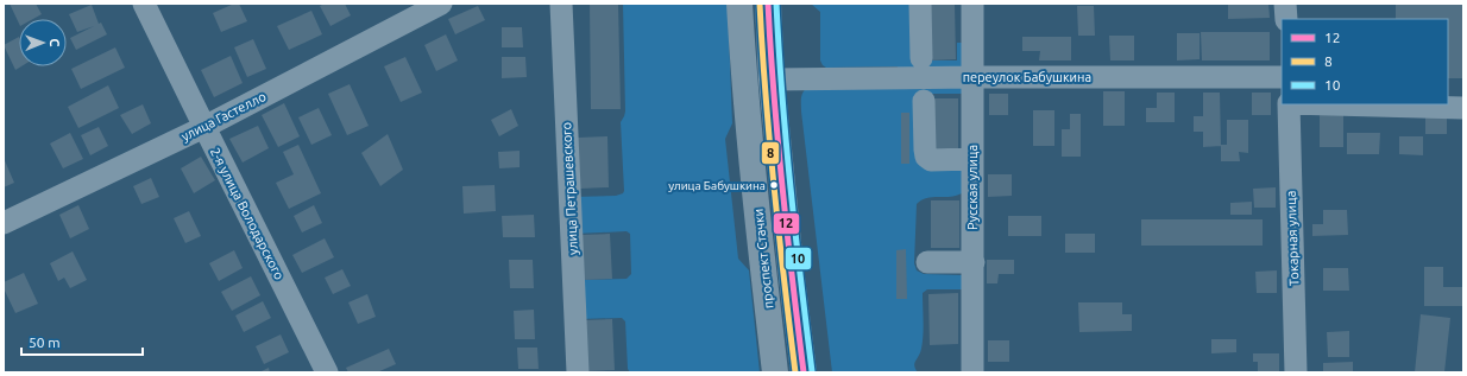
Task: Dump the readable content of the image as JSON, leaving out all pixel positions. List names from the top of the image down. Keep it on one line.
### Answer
{"streets":{"main road":["проспект Стачки"],"street":["переулок Бабушкина","улица Гастелло","Русская улица","улица Петрашевского","2-я улица Володарского","Токарная улица"]},"crossings":[["переулок Бабушкина","Русская улица"],["переулок Бабушкина","проспект Стачки"],["улица Гастелло","2-я улица Володарского"]],"places":["улица Бабушкина"],"lines":["transit line 12","transit line 8","transit line 10"],"legend":["12","8","10"],"scale_bar":"50 m","north":"right"}
